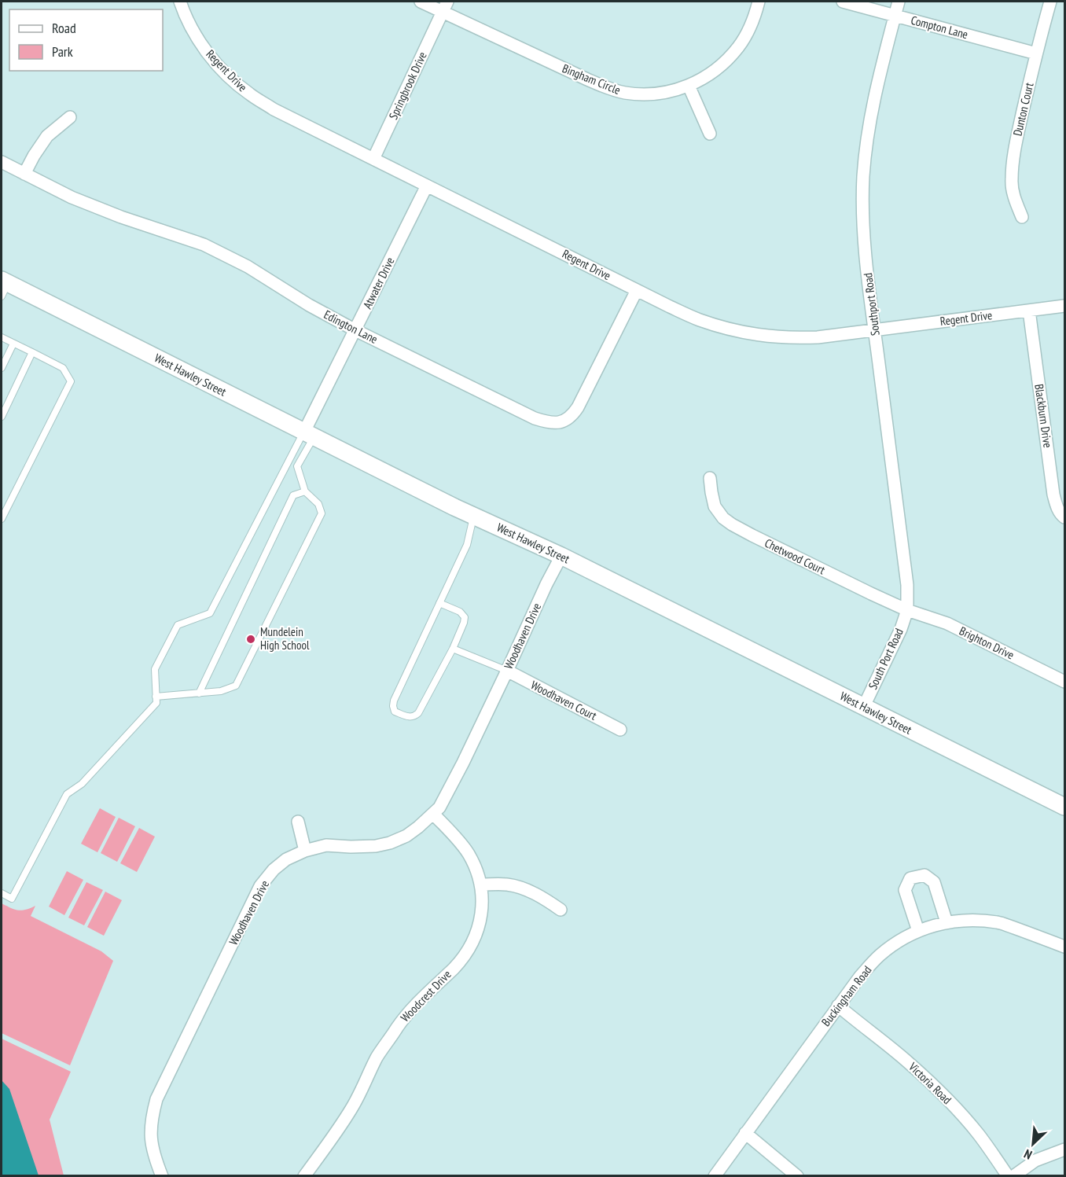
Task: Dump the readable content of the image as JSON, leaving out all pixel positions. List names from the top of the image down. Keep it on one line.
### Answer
{"streets":{"street":["Compton Lane","Regent Drive","Bingham Circle","Springbrook Drive","Dunton Court","Atwater Drive","Southport Road","Edington Lane","West Hawley Street","Blackburn Drive","Chetwood Court","Woodhaven Drive","Brighton Drive","South Port Road","Woodhaven Court","Woodcrest Drive","Buckingham Road","Victoria Road"]},"crossings":[["Compton Lane","Dunton Court"],["Compton Lane","Southport Road"],["Regent Drive","Springbrook Drive"],["Regent Drive","Atwater Drive"],["Regent Drive","Southport Road"],["Regent Drive","Edington Lane"],["Regent Drive","Blackburn Drive"],["Bingham Circle","Springbrook Drive"],["Atwater Drive","Edington Lane"],["Atwater Drive","West Hawley Street"],["Southport Road","Chetwood Court"],["Southport Road","Brighton Drive"],["Southport Road","South Port Road"],["West Hawley Street","Woodhaven Drive"],["West Hawley Street","South Port Road"],["Chetwood Court","Brighton Drive"],["Chetwood Court","South Port Road"],["Woodhaven Drive","Woodhaven Court"],["Woodhaven Drive","Woodcrest Drive"],["Brighton Drive","South Port Road"],["Buckingham Road","Victoria Road"]],"places":["Mundelein High School"],"legend":["Road","Park"],"north":"bottom left"}
